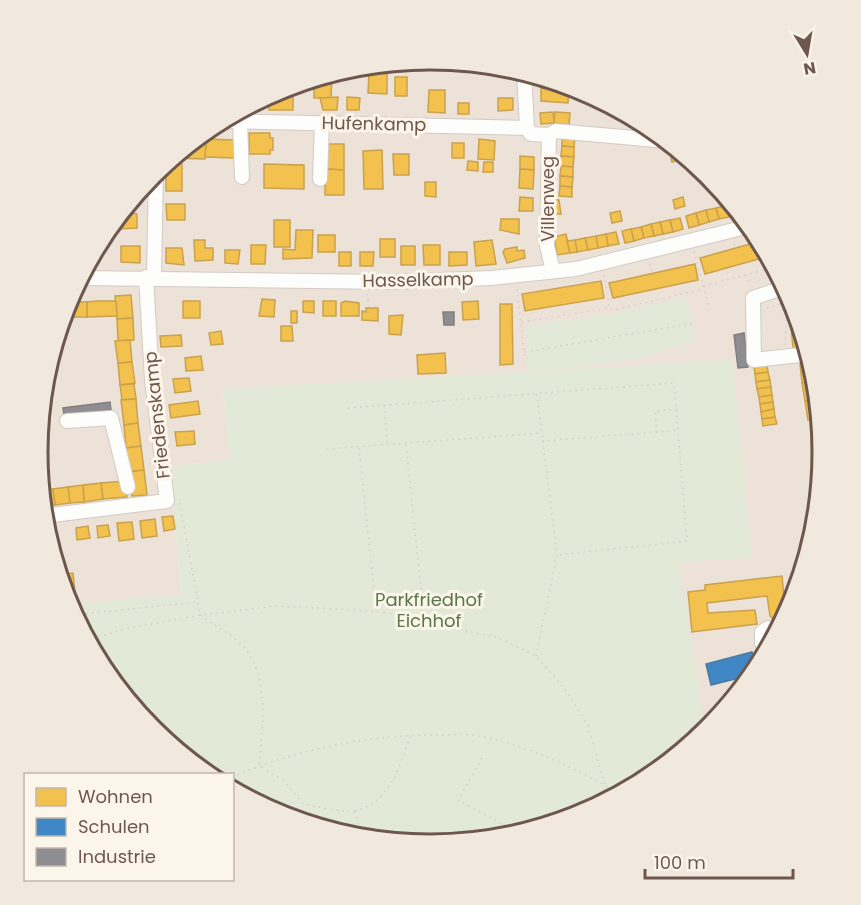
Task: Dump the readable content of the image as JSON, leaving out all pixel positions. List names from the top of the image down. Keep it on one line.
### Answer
{"streets":{"street":["Hufenkamp","Villenweg","Hasselkamp","Friedenskamp"]},"crossings":[["Hufenkamp","Villenweg"],["Villenweg","Hasselkamp"],["Hasselkamp","Friedenskamp"]],"parks":["Parkfriedhof Eichhof"],"legend":["Wohnen","Schulen","Industrie"],"scale_bar":"100 m","north":"bottom"}
